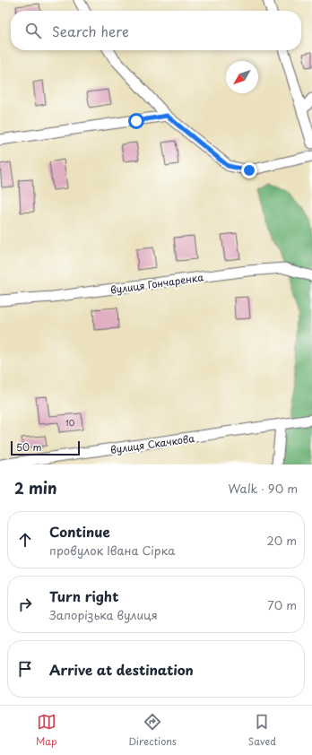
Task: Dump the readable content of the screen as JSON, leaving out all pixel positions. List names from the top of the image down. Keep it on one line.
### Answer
{"streets":{"street":["вулиця Гончаренка","вулиця Скачкова"]},"house_numbers":["10"],"scale_bar":"50 m","north":"bottom left","page":{"search":"Search here","scale":"50 m","heading":["2 min","Walk · 90 m"],"list":[["Continue","провулок Івана Сірка","20 m"],["Turn right","Запорізька вулиця","70 m"],"Arrive at destination"],"nav":["Map","Directions","Saved"]}}
